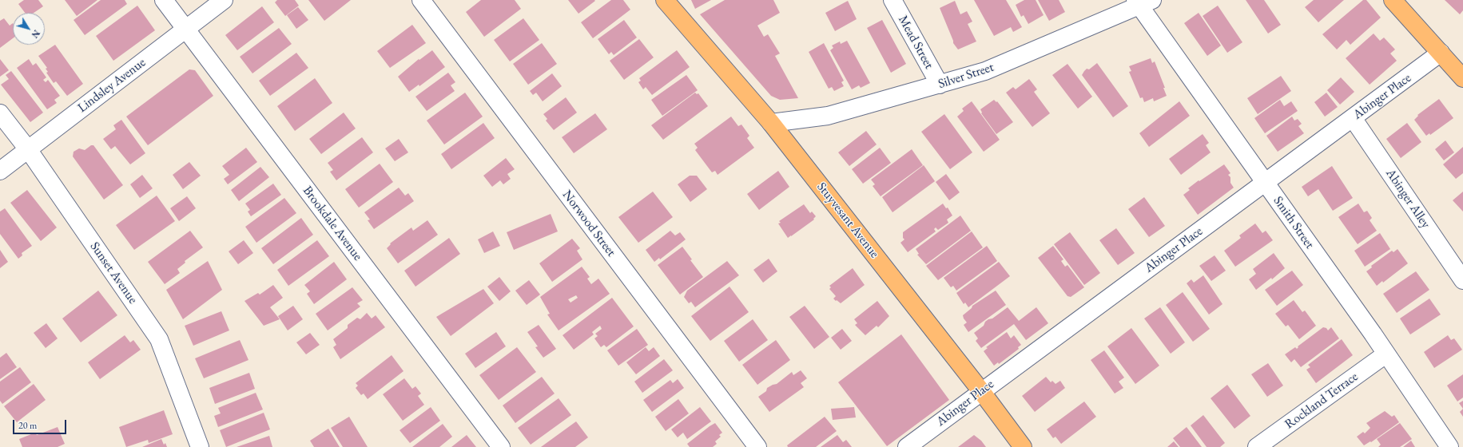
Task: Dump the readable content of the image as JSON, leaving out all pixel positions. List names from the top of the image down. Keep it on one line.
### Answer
{"streets":{"main road":["Stuyvesant Avenue"],"street":["Mead Street","Silver Street","Lindsley Avenue","Abinger Place","Abinger Alley","Smith Street","Brookdale Avenue","Norwood Street","Sunset Avenue","Rockland Terrace"]},"crossings":[["Mead Street","Silver Street"],["Silver Street","Stuyvesant Avenue"],["Silver Street","Smith Street"],["Lindsley Avenue","Brookdale Avenue"],["Lindsley Avenue","Sunset Avenue"],["Abinger Place","Abinger Alley"],["Abinger Place","Stuyvesant Avenue"],["Abinger Place","Smith Street"],["Smith Street","Rockland Terrace"]],"scale_bar":"20 m","north":"bottom right"}
